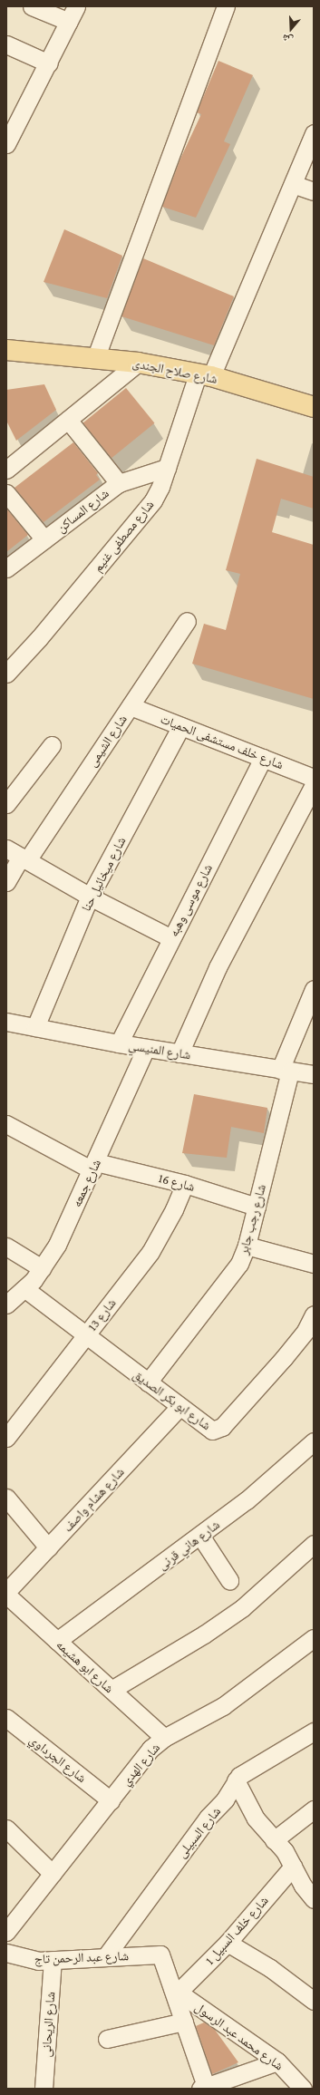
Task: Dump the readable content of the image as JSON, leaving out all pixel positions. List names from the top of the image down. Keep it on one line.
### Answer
{"streets":{"main road":["شارع صلاح الجندى"],"street":["شارع المساكن","شارع مصطفى غنيم","شارع الشيمى","شارع خلف مستشفى الحميات","شارع ميخائيل حنا","شارع موسى وهبه","شارع المنيسي","شارع 16","شارع جمعه","شارع رجب جابر","شارع 13","شارع ابو بكر الصديق","شارع هشام واصف","شارع هاني قرنى","شارع ابو هشيمه","شارع الجرداوي","شارع الهدي","شارع السبيلى","شارع خلف السبيل 1","شارع عبد الرحمن تاج","شارع الريحانى","شارع محمد عبد الرسول"]},"crossings":[["شارع صلاح الجندى","شارع مصطفى غنيم"],["شارع المساكن","شارع مصطفى غنيم"],["شارع الشيمى","شارع خلف مستشفى الحميات"],["شارع خلف مستشفى الحميات","شارع ميخائيل حنا"],["شارع خلف مستشفى الحميات","شارع موسى وهبه"],["شارع ميخائيل حنا","شارع المنيسي"],["شارع موسى وهبه","شارع المنيسي"],["شارع المنيسي","شارع جمعه"],["شارع المنيسي","شارع رجب جابر"],["شارع 16","شارع جمعه"],["شارع 16","شارع رجب جابر"],["شارع 16","شارع 13"],["شارع جمعه","شارع ابو بكر الصديق"],["شارع رجب جابر","شارع ابو بكر الصديق"],["شارع 13","شارع ابو بكر الصديق"],["شارع ابو بكر الصديق","شارع هشام واصف"],["شارع هاني قرنى","شارع ابو هشيمه"],["شارع ابو هشيمه","شارع الهدي"],["شارع الجرداوي","شارع الهدي"],["شارع السبيلى","شارع عبد الرحمن تاج"],["شارع خلف السبيل 1","شارع عبد الرحمن تاج"],["شارع خلف السبيل 1","شارع محمد عبد الرسول"],["شارع عبد الرحمن تاج","شارع الريحانى"],["شارع عبد الرحمن تاج","شارع محمد عبد الرسول"]],"north":"bottom"}
